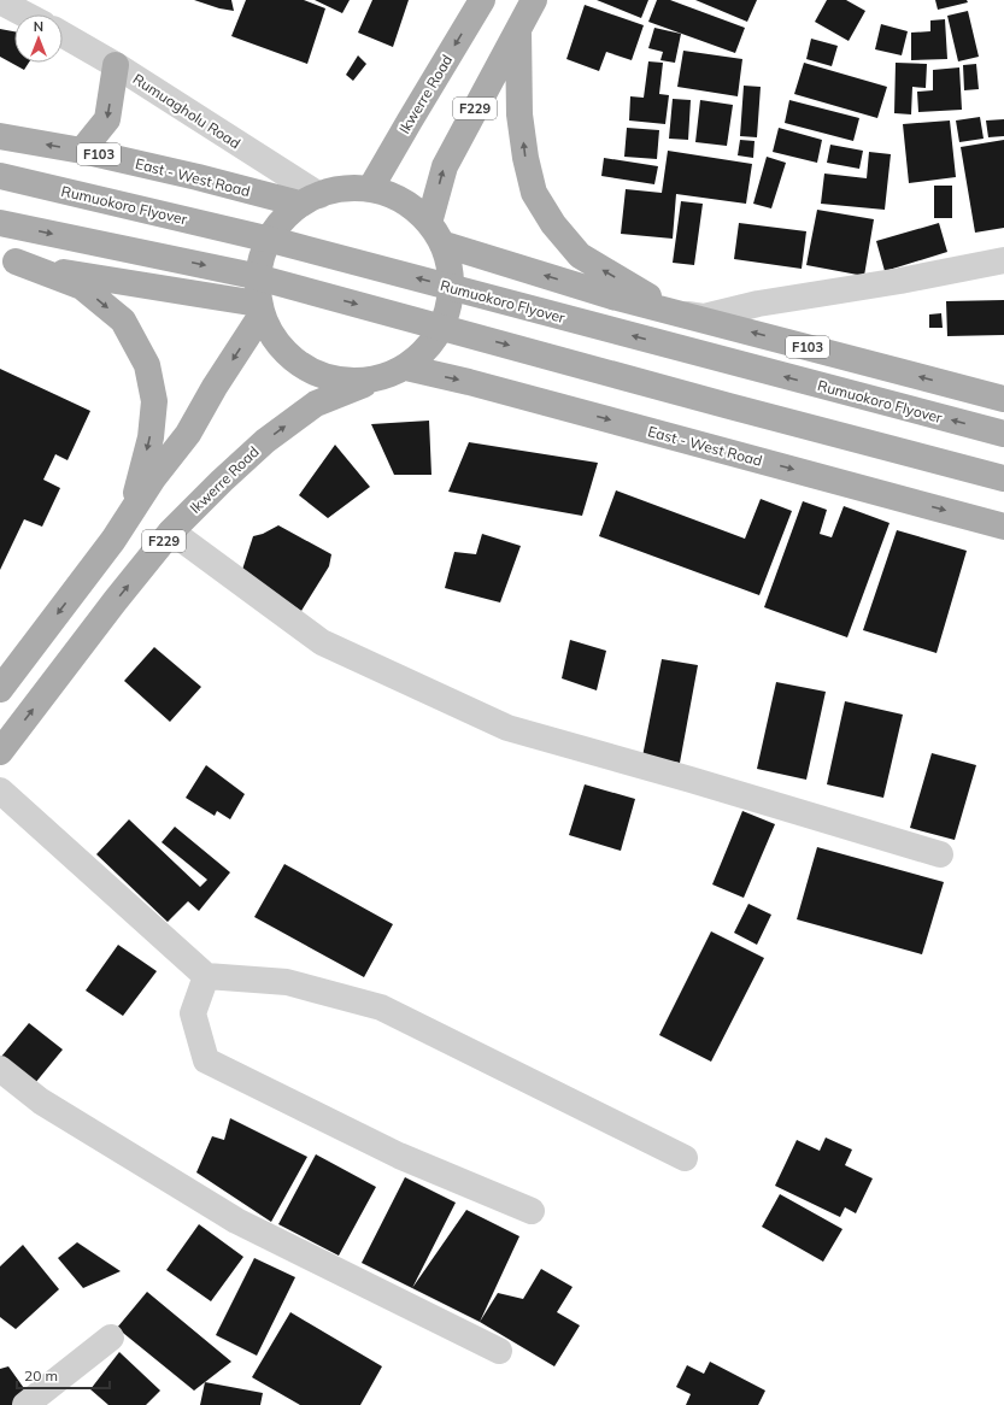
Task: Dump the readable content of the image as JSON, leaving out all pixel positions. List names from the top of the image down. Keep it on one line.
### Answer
{"streets":{"main road":["Ikwerre Road","F229","F103","East - West Road","Rumuokoro Flyover"],"street":["Rumuagholu Road"]},"crossings":[["Rumuagholu Road","East - West Road"]],"scale_bar":"20 m","north":"top"}
